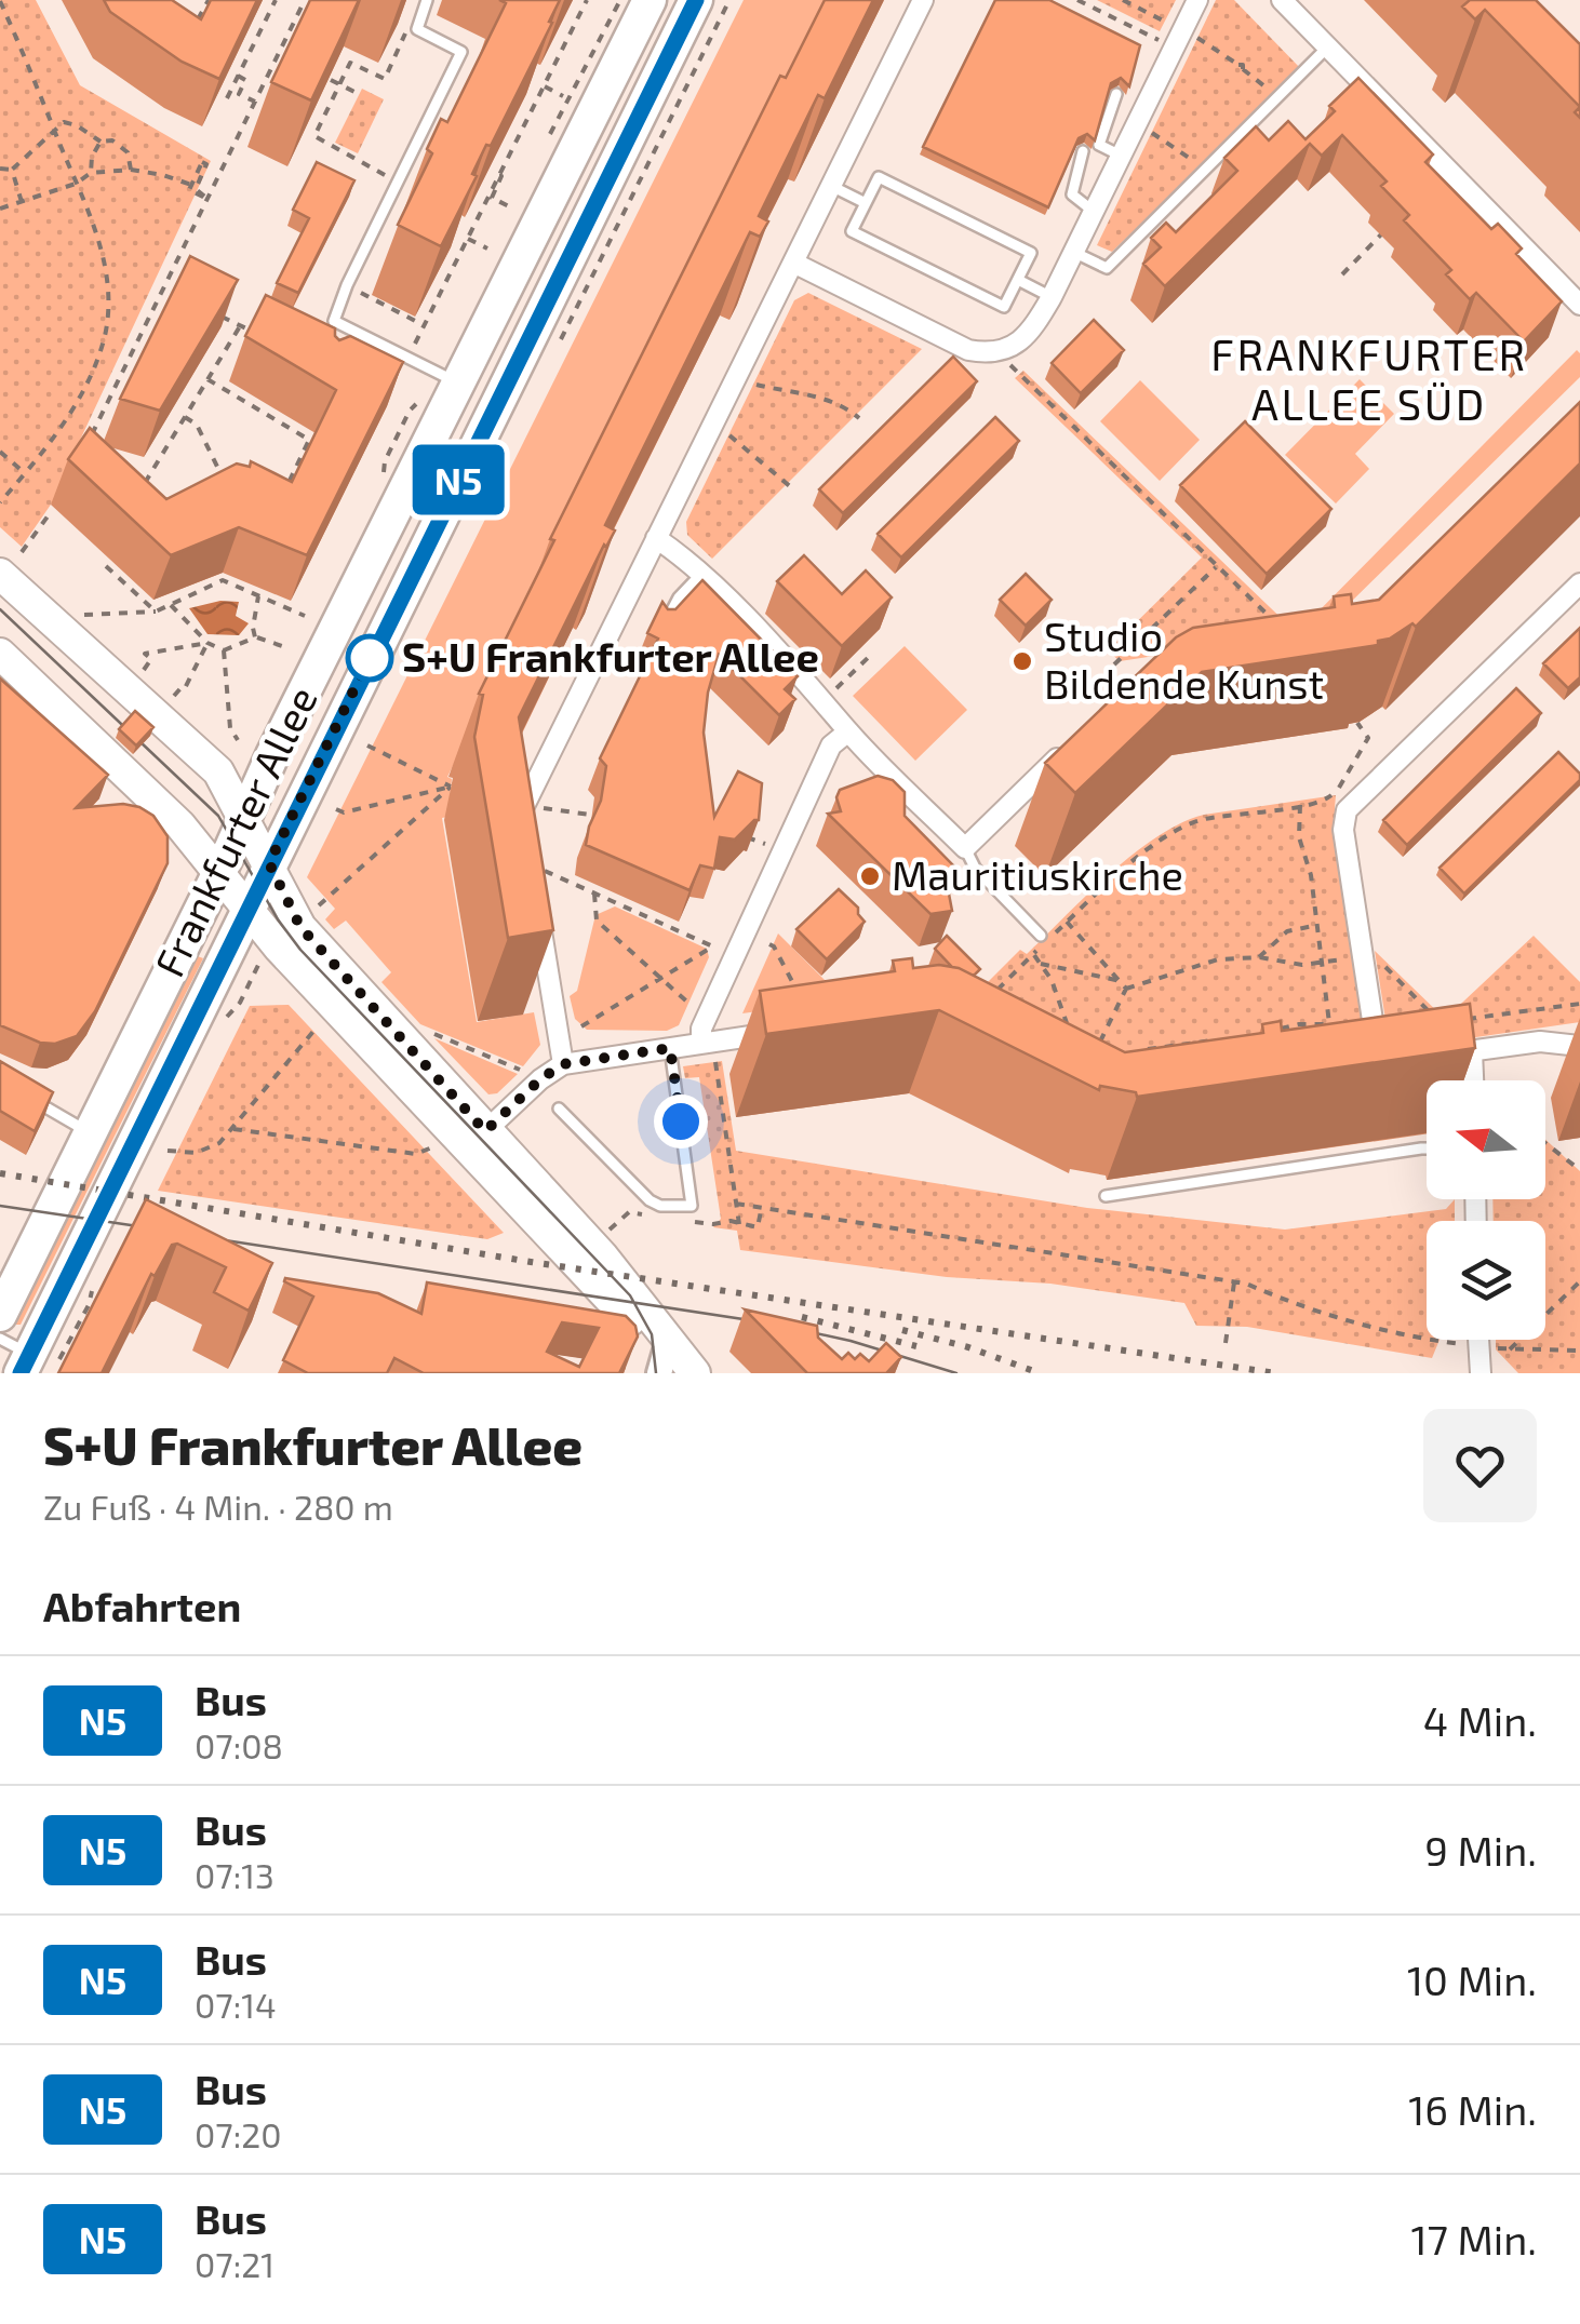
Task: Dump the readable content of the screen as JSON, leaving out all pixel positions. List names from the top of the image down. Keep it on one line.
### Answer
{"streets":{"main road":["Frankfurter Allee"]},"districts":["FRANKFURTER ALLEE SÜD"],"places":["S+U Frankfurter Allee","Studio Bildende Kunst","Mauritiuskirche"],"lines":["bus line N5"],"north":"left","page":{"on_map":"N5","heading":[["S+U Frankfurter Allee","Zu Fuß · 4 Min. · 280 m"],"Abfahrten"],"list":[{"mark":"N5","name":"Bus","note":"07:08","value":"4 Min."},{"mark":"N5","name":"Bus","note":"07:13","value":"9 Min."},{"mark":"N5","name":"Bus","note":"07:14","value":"10 Min."},{"mark":"N5","name":"Bus","note":"07:20","value":"16 Min."},{"mark":"N5","name":"Bus","note":"07:21","value":"17 Min."}]}}
